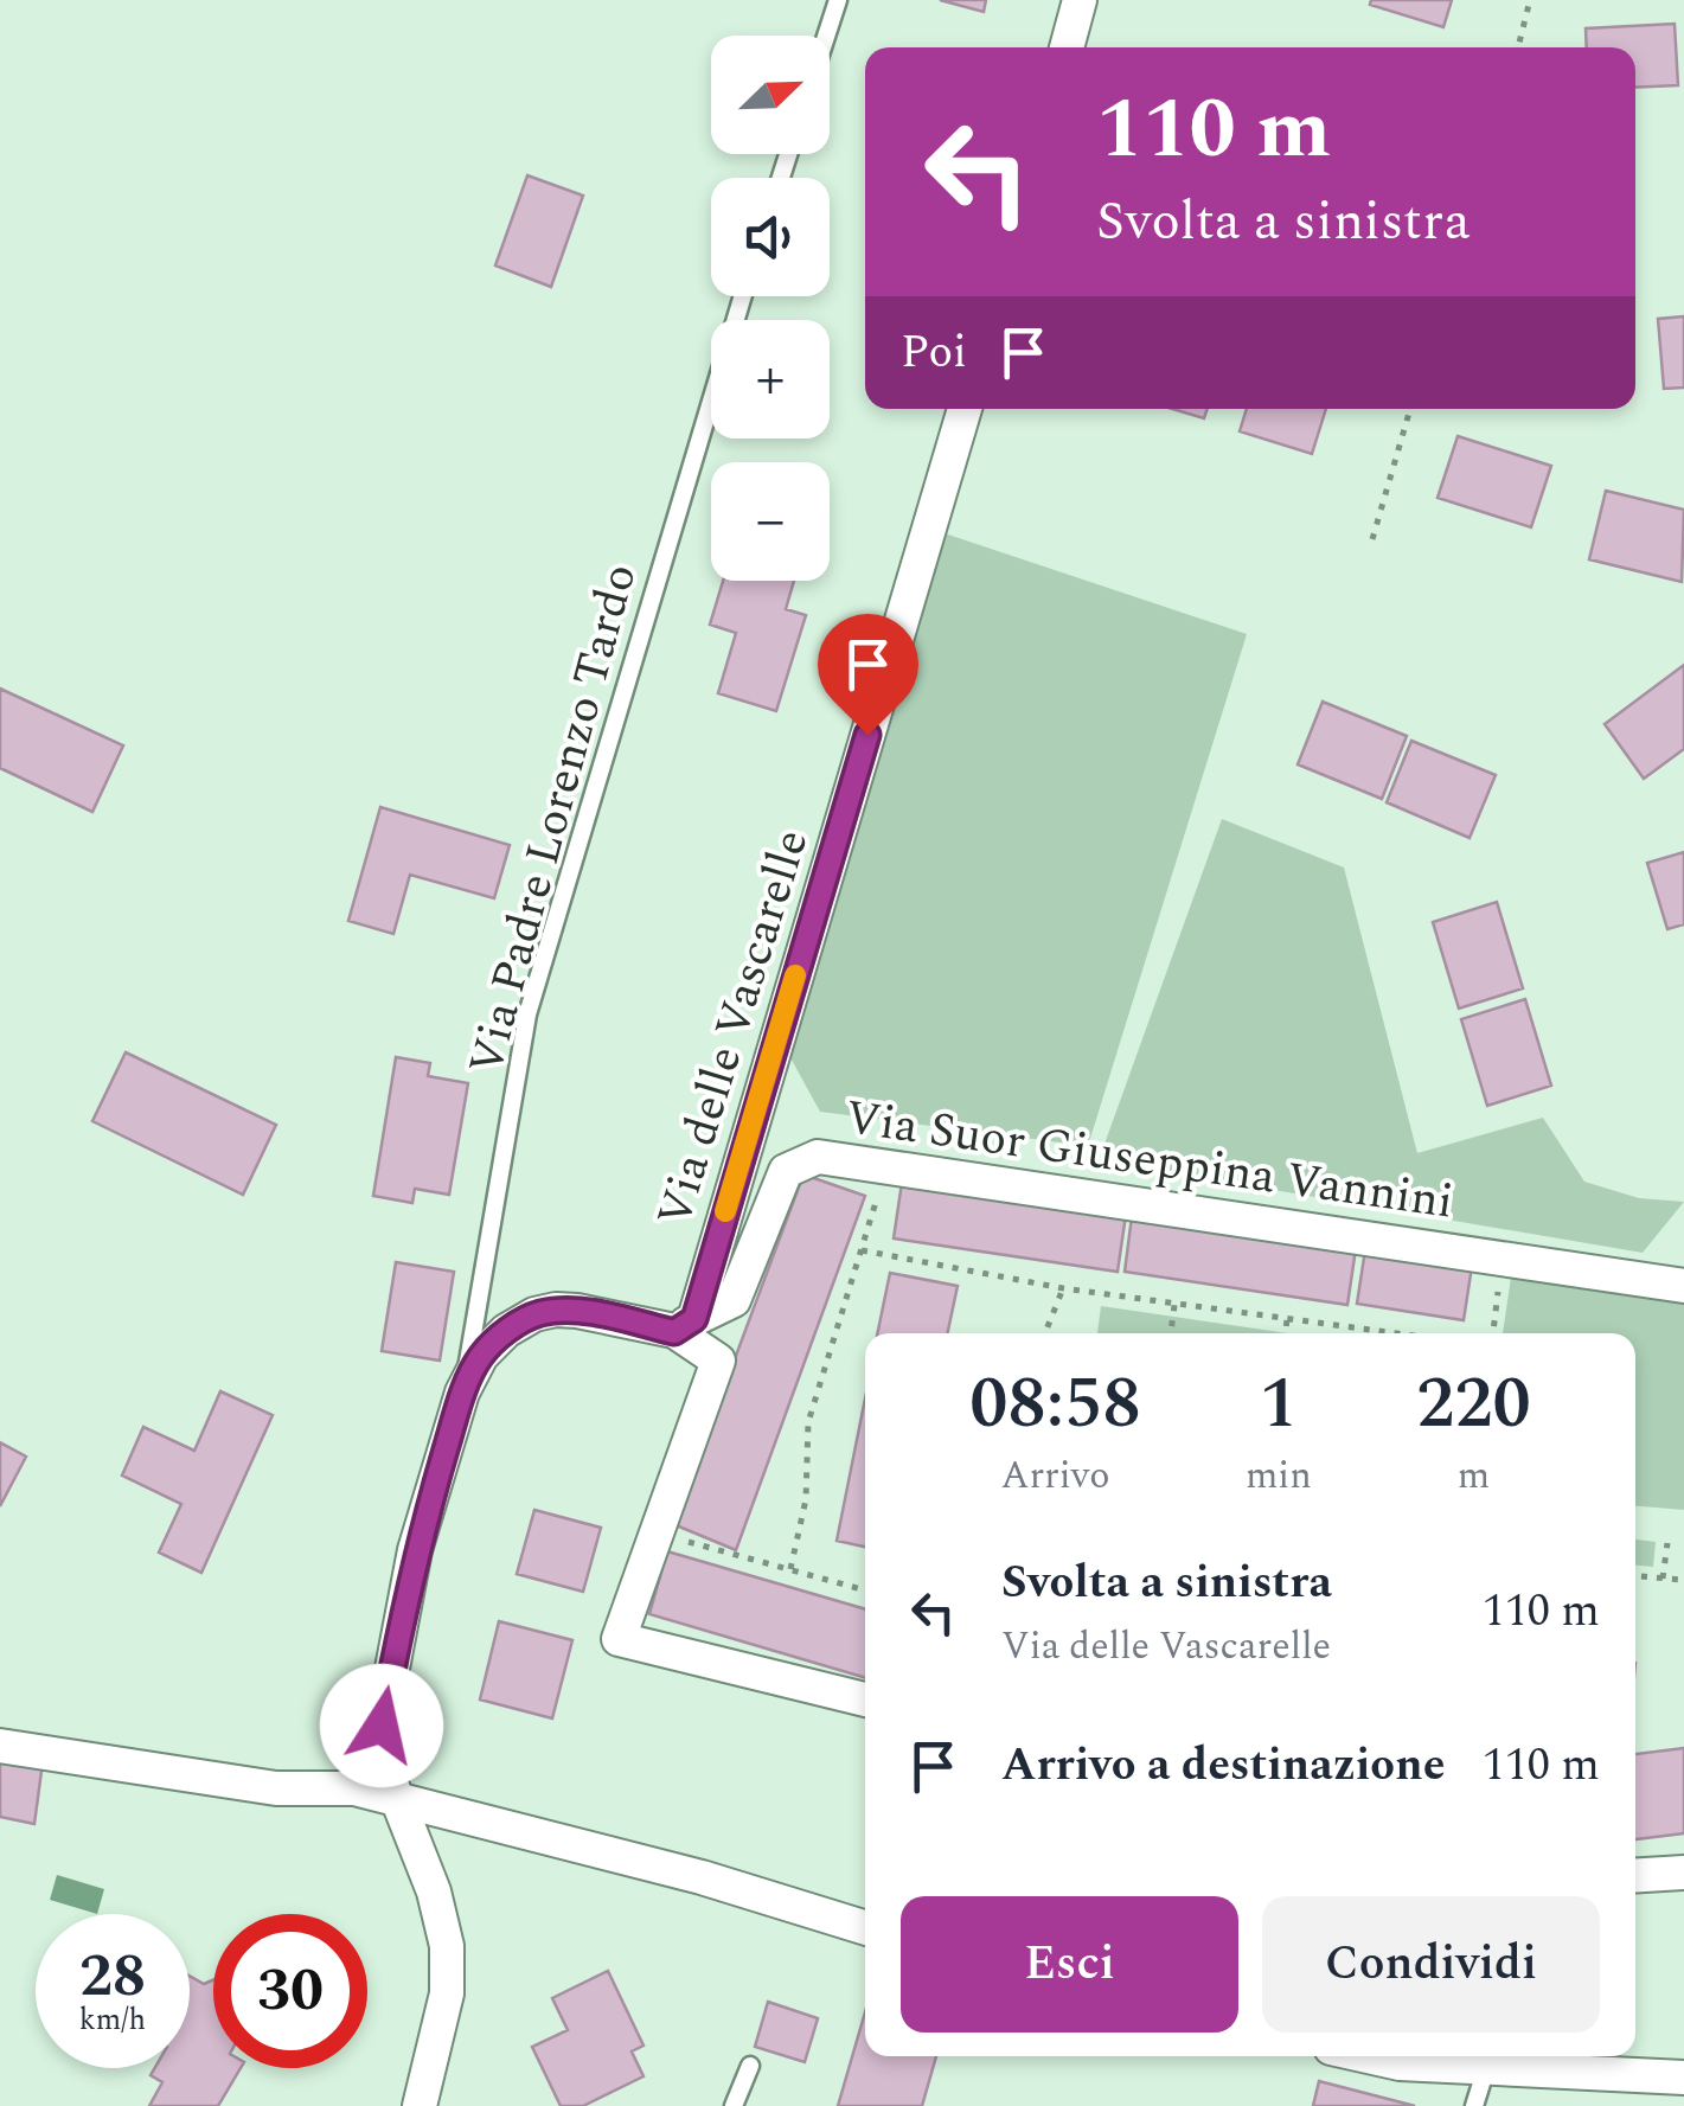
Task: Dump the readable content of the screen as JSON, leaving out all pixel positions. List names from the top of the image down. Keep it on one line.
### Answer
{"streets":{"street":["Via delle Vascarelle","Via Suor Giuseppina Vannini"],"lane":["Via Padre Lorenzo Tardo"]},"crossings":[["Via delle Vascarelle","Via Suor Giuseppina Vannini"]],"north":"top right","page":{"map_buttons":["+","−"],"turn":["110 m","Svolta a sinistra"],"then":"Poi","eta":["08:58","Arrivo","1","min","220","m"],"list":[{"name":"Svolta a sinistra","note":"Via delle Vascarelle","value":"110 m"},{"name":"Arrivo a destinazione","value":"110 m"}],"buttons":["Esci","Condividi"],"speed":"28 km/h","limit":"30"}}
